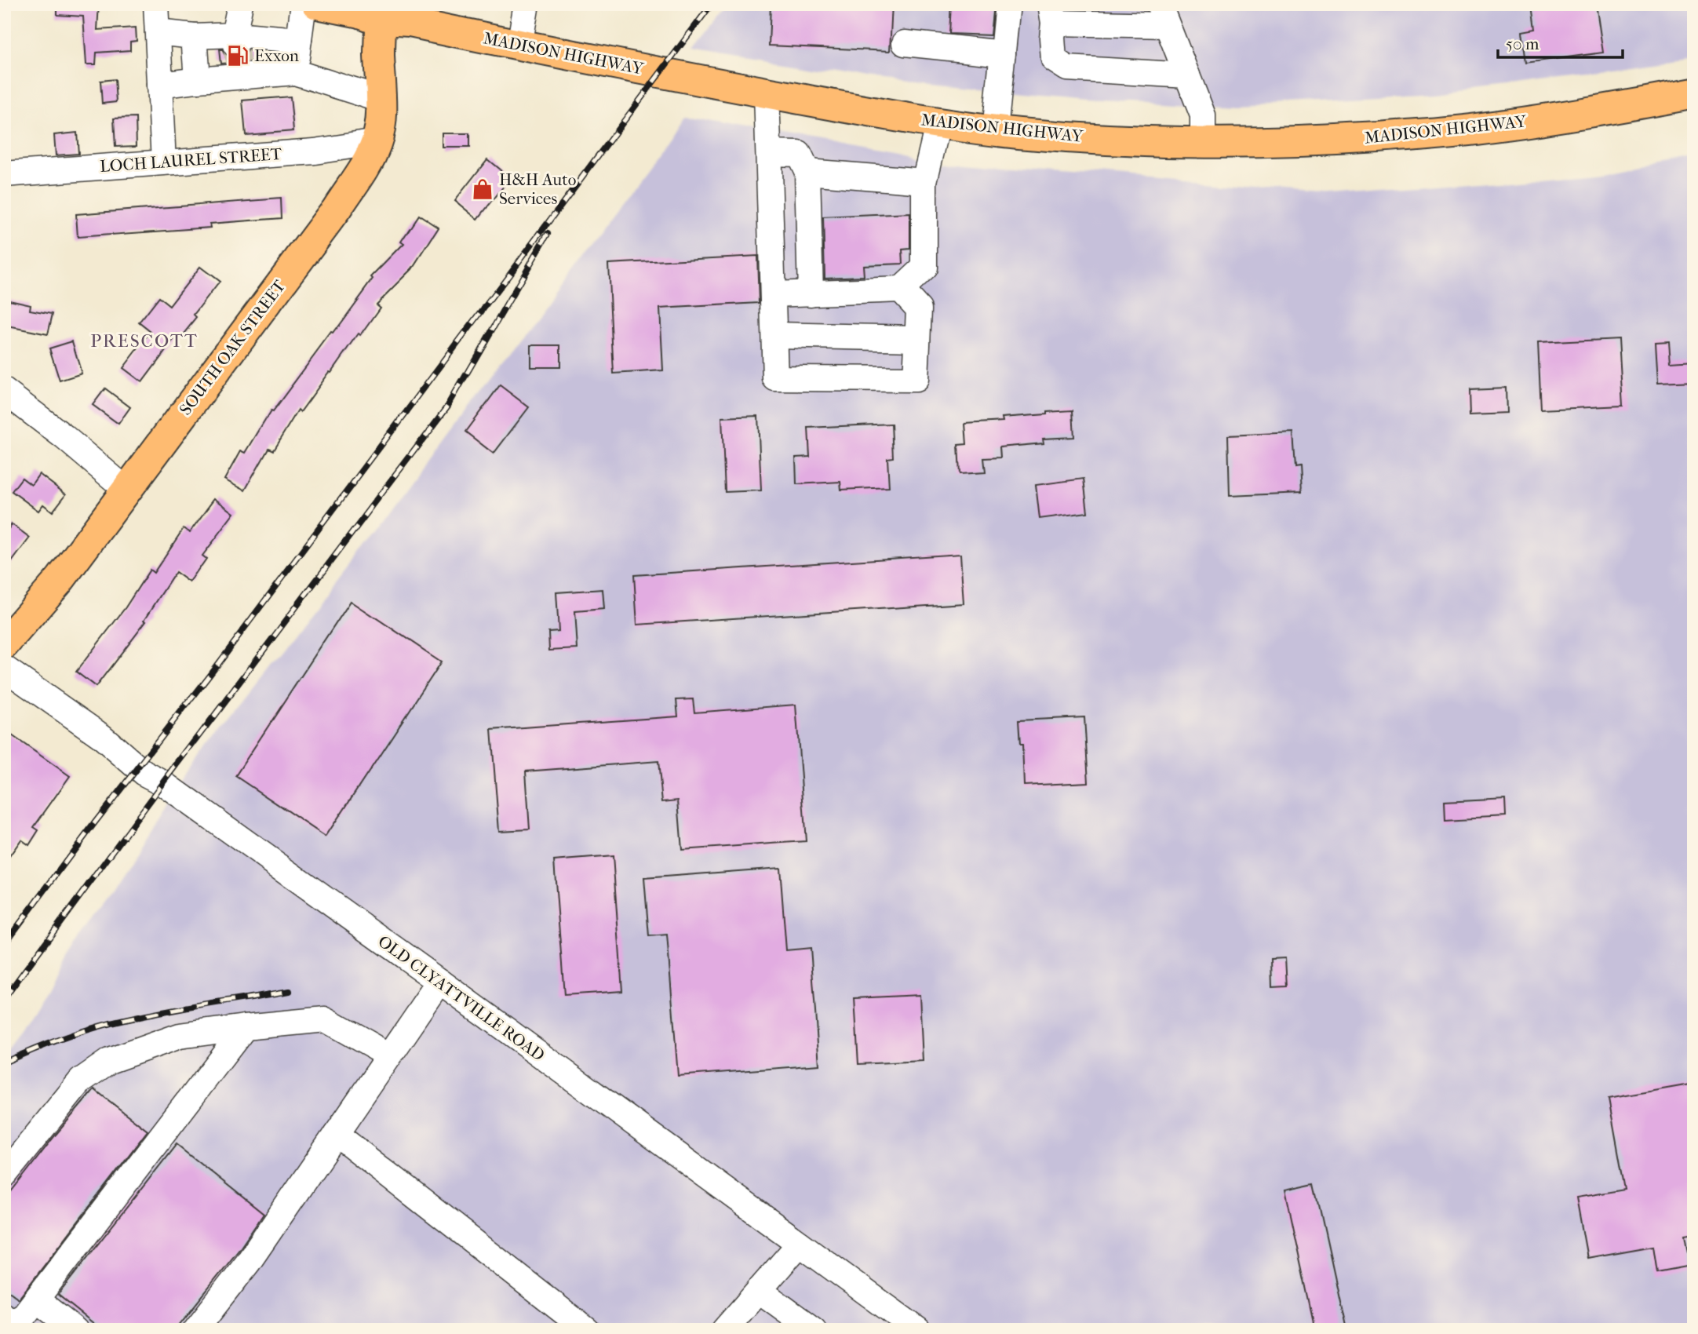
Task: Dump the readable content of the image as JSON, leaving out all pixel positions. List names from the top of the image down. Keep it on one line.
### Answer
{"streets":{"main road":["MADISON HIGHWAY","SOUTH OAK STREET"],"street":["LOCH LAUREL STREET","OLD CLYATTVILLE ROAD"]},"crossings":[["MADISON HIGHWAY","SOUTH OAK STREET"],["LOCH LAUREL STREET","SOUTH OAK STREET"]],"districts":["PRESCOTT"],"places":{"fuel station":["Exxon"],"shop":["H&H Auto Services"]},"scale_bar":"50 m"}
